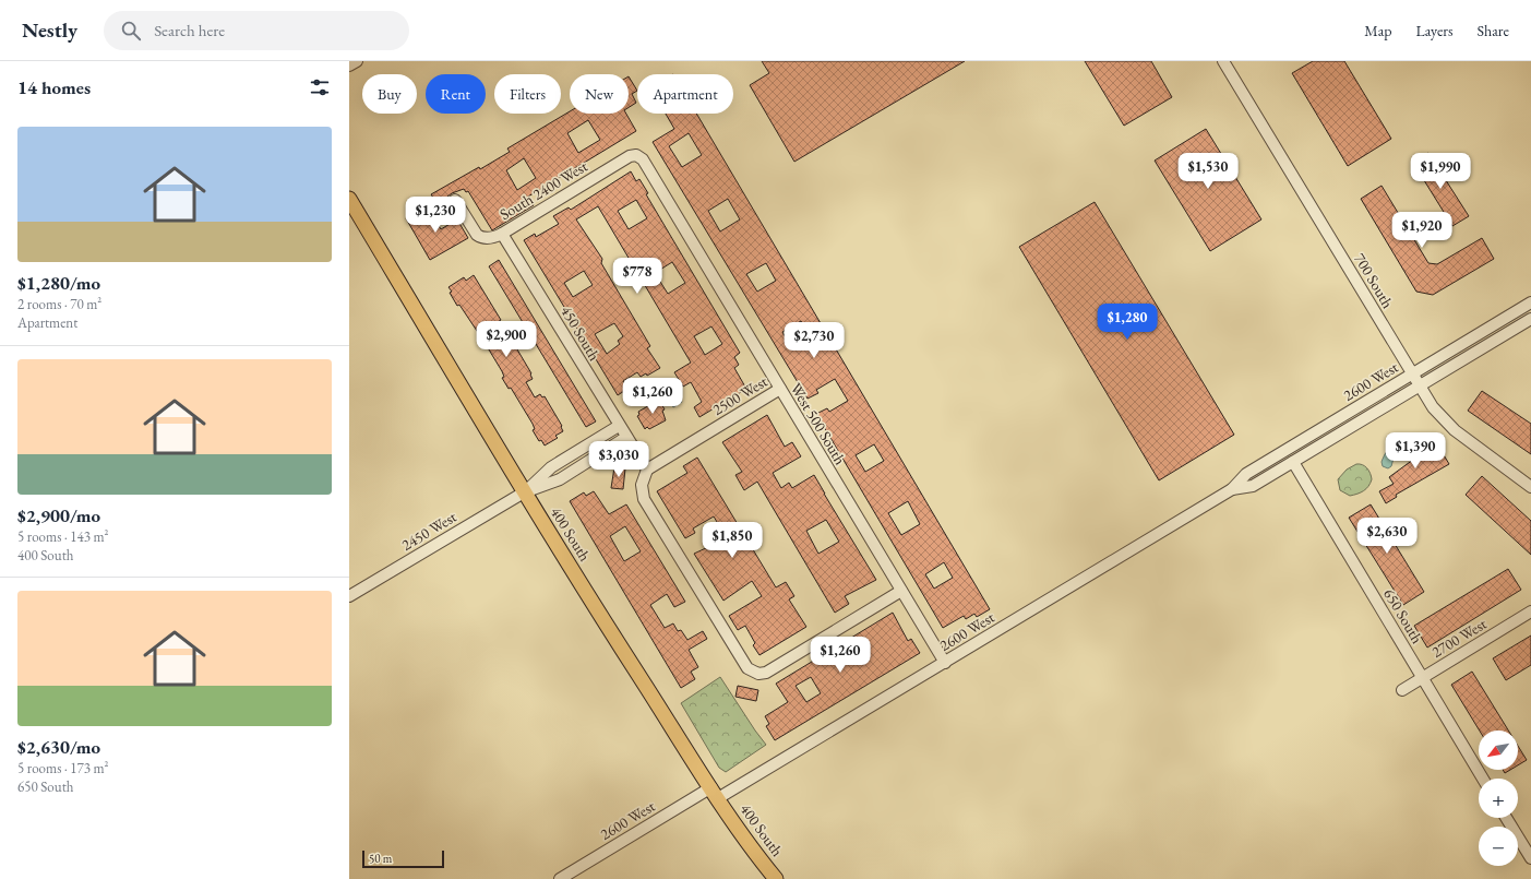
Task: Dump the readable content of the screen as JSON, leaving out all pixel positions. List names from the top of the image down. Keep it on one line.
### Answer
{"streets":{"main road":["400 South"],"street":["South 2400 West","700 South","450 South","2600 West","2500 West","West 500 South","2450 West","650 South","2700 West"]},"crossings":[["South 2400 West","450 South"],["South 2400 West","West 500 South"],["700 South","2600 West"],["450 South","2500 West"],["2600 West","West 500 South"],["2600 West","400 South"],["2600 West","650 South"],["2500 West","West 500 South"],["2450 West","400 South"],["650 South","2700 West"]],"scale_bar":"50 m","north":"bottom left","page":{"header":"Nestly","search":"Search here","nav":["Map","Layers","Share"],"heading":"14 homes","chip":["Buy","Rent","Filters","New","Apartment"],"list":[{"name":"$1,280/mo","note":"2 rooms · 70 m² · Apartment"},{"name":"$2,900/mo","note":"5 rooms · 143 m² · 400 South"},{"name":"$2,630/mo","note":"5 rooms · 173 m² · 650 South"}],"price":["$1,530","$1,990","$1,230","$1,920","$778","$1,280","$2,900","$2,730","$1,260","$1,390","$3,030","$2,630","$1,850","$1,260"],"map_buttons":["+","−"],"scale":"50 m"}}
